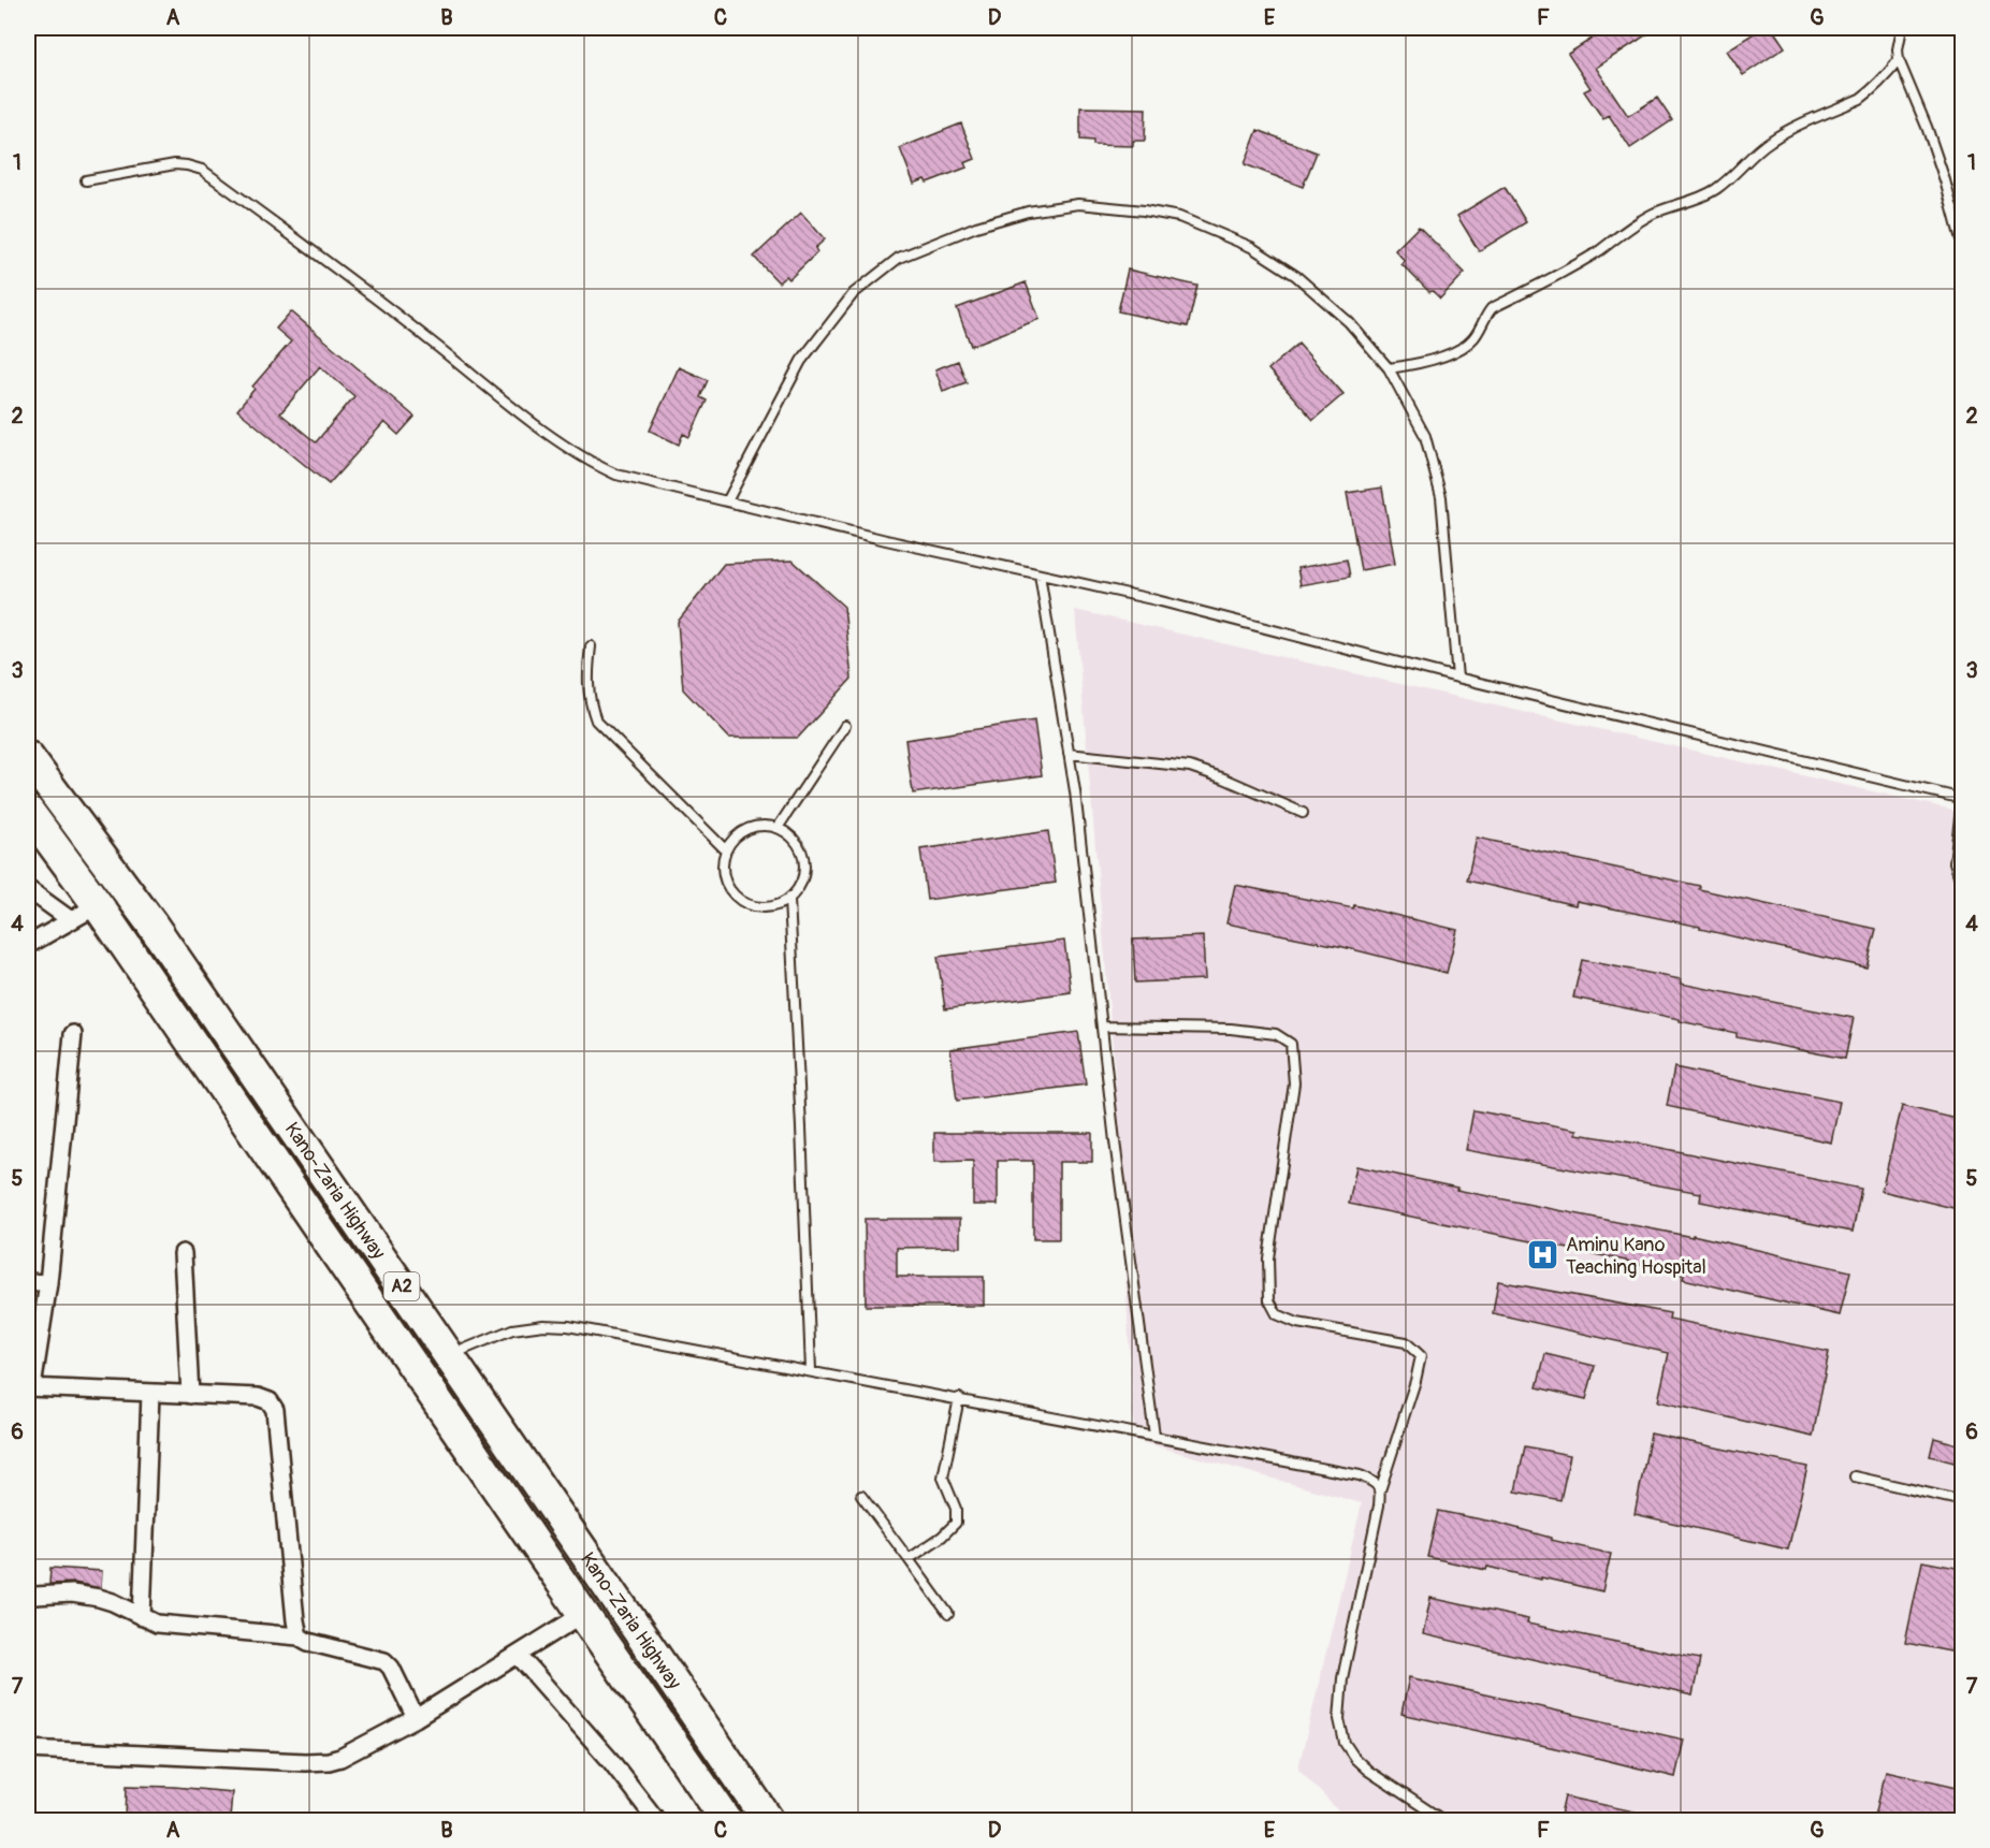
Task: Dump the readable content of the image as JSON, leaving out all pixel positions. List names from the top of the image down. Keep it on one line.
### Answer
{"streets":{"highway":["Kano-Zaria Highway","A2"]},"places":{"hospital":["Aminu Kano Teaching Hospital"]},"grid":{"columns":["A","B","C","D","E","F","G"],"rows":["1","2","3","4","5","6","7"]}}
